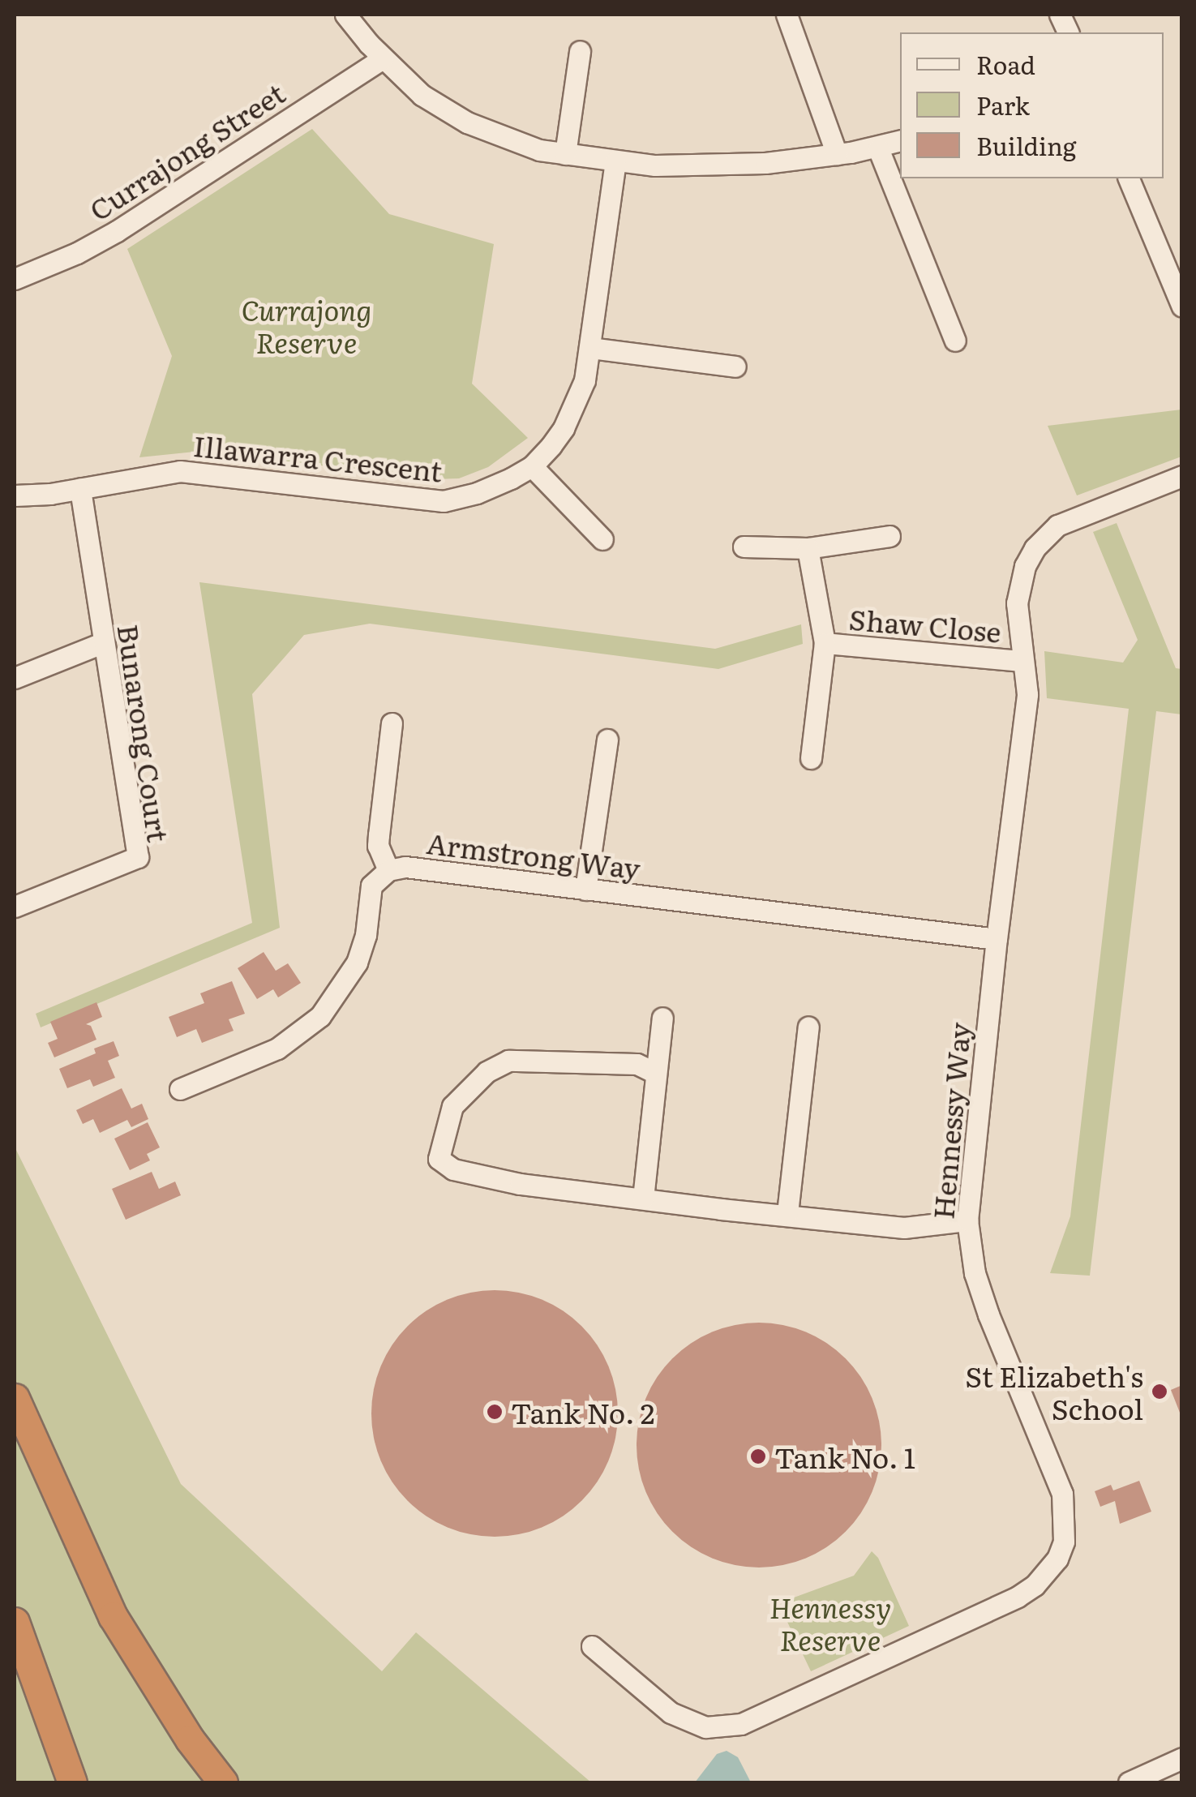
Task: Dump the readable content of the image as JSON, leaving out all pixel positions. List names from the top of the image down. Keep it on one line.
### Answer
{"streets":{"street":["Currajong Street","Illawarra Crescent","Shaw Close","Bunarong Court","Armstrong Way","Hennessy Way"]},"crossings":[["Illawarra Crescent","Bunarong Court"],["Shaw Close","Hennessy Way"],["Armstrong Way","Hennessy Way"]],"parks":["Currajong Reserve","Hennessy Reserve"],"places":["St Elizabeth's School","Tank No. 2","Tank No. 1"],"legend":["Road","Park","Building"]}
